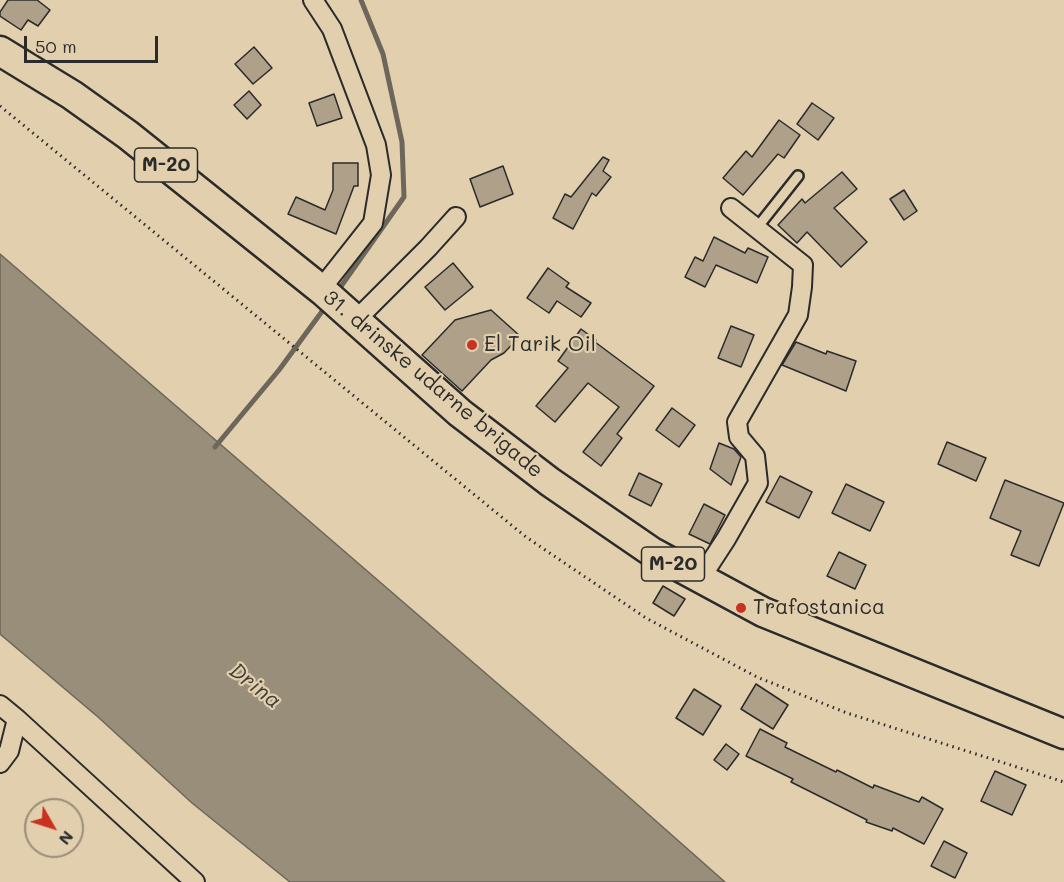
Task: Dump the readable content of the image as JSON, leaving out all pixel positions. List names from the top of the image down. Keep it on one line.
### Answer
{"streets":{"main road":["M-20","31. drinske udarne brigade"]},"water":["Drina"],"places":["El Tarik Oil","Trafostanica"],"scale_bar":"50 m","north":"bottom right"}
